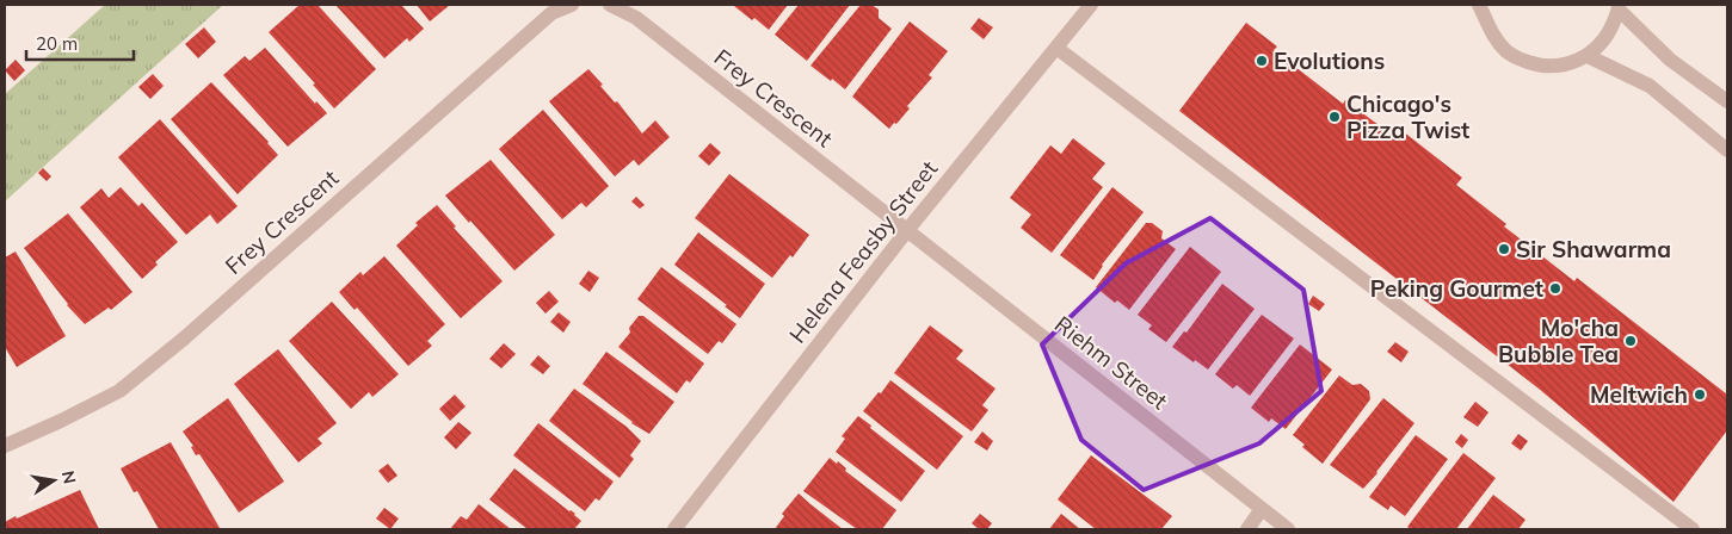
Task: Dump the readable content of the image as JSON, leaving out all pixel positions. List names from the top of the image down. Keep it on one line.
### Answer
{"streets":{"street":["Frey Crescent","Helena Feasby Street","Riehm Street"]},"crossings":[["Frey Crescent","Helena Feasby Street"],["Frey Crescent","Riehm Street"],["Helena Feasby Street","Riehm Street"]],"places":["Evolutions","Chicago's Pizza Twist","Sir Shawarma","Peking Gourmet","Mo'cha Bubble Tea","Meltwich"],"scale_bar":"20 m","north":"right"}
